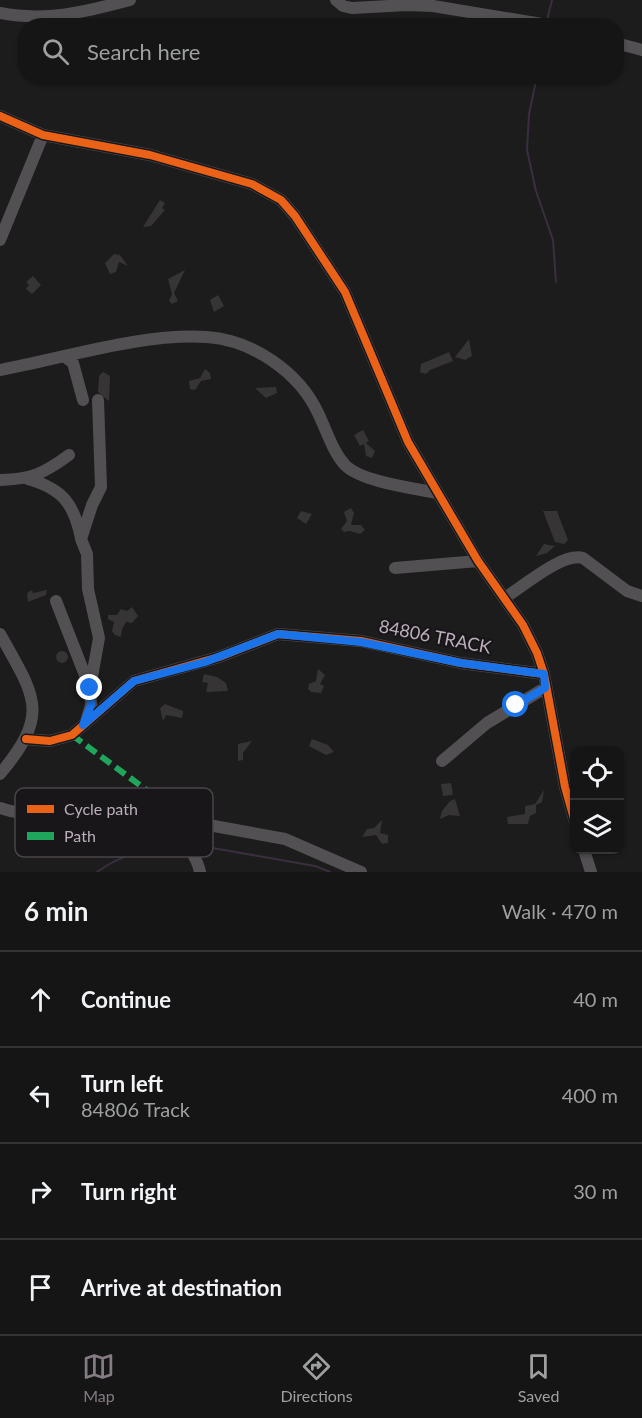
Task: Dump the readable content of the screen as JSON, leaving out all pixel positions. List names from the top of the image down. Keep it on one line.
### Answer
{"streets":{"street":["84806 TRACK"]},"legend":["Cycle path","Path"],"page":{"search":"Search here","heading":["6 min","Walk · 470 m"],"list":[["Continue","40 m"],["Turn left","84806 Track","400 m"],["Turn right","30 m"],"Arrive at destination"],"nav":["Map","Directions","Saved"]}}
